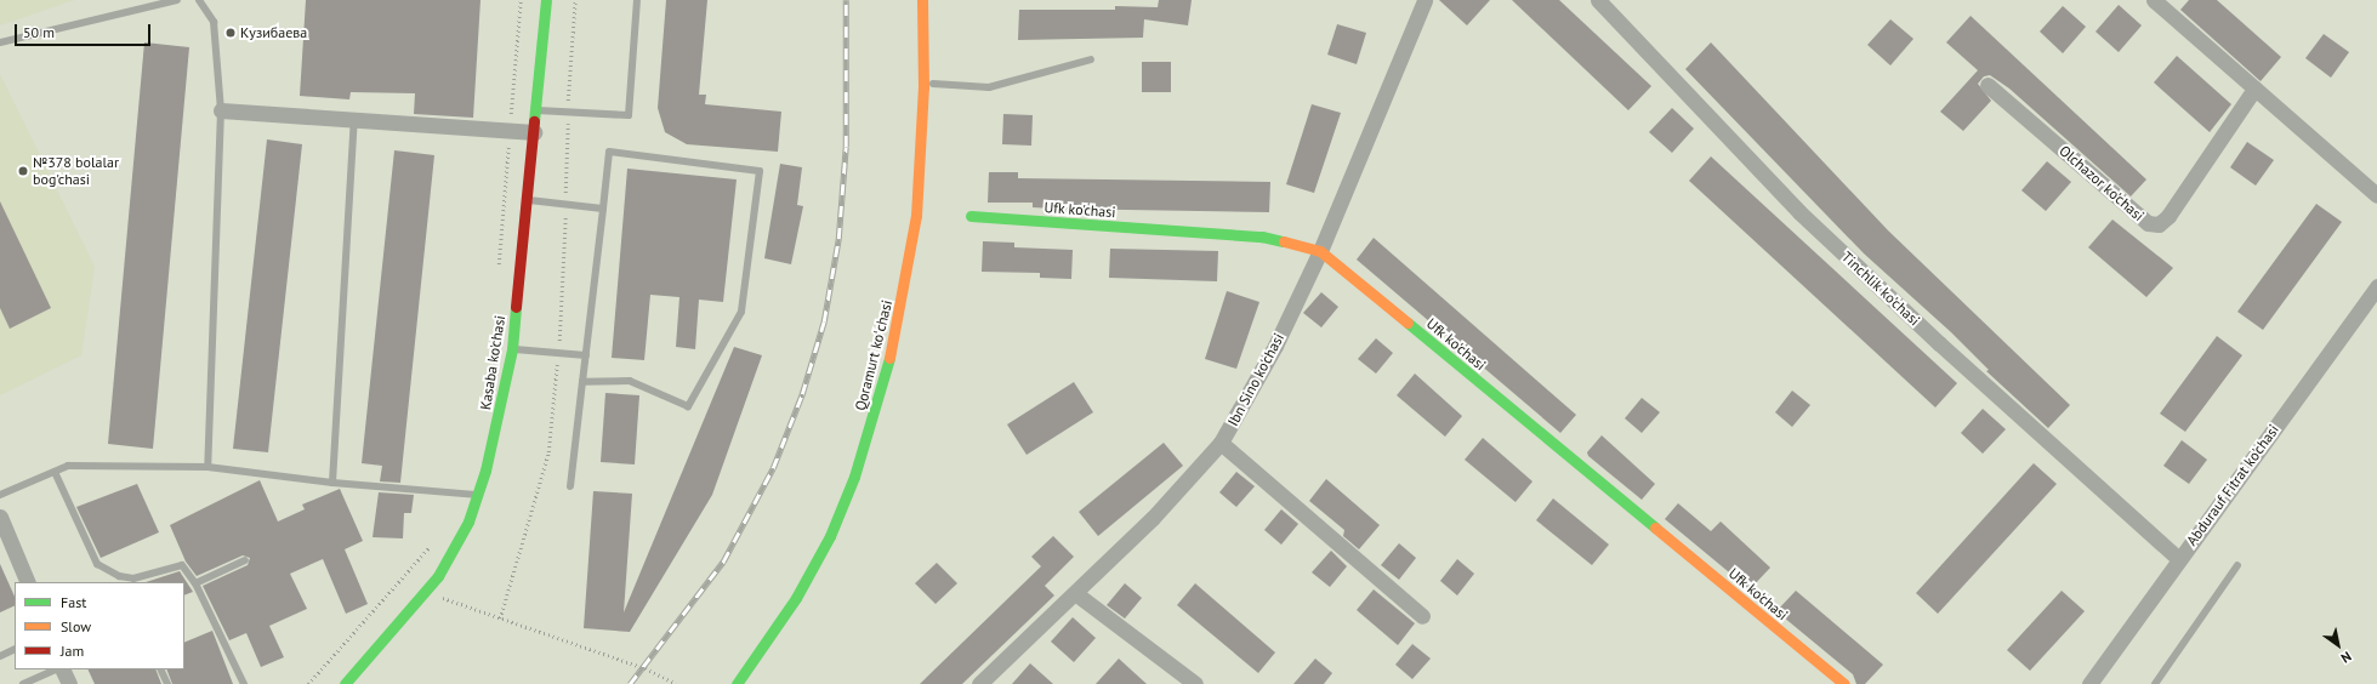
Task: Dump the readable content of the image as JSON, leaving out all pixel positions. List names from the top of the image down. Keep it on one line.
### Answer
{"streets":{"street":["Olchazor ko'chasi","Ufk ko'chasi","Tinchlik ko'chasi","Qoramurt koʻchasi","Kasaba ko'chasi","Ibn Sino ko'chasi","Abdurauf Fitrat ko'chasi"]},"crossings":[["Ufk ko'chasi","Ibn Sino ko'chasi"],["Tinchlik ko'chasi","Abdurauf Fitrat ko'chasi"]],"places":["Кузибаева","№378 bolalar bog'chasi"],"legend":["Fast","Slow","Jam"],"scale_bar":"50 m","north":"bottom right"}
